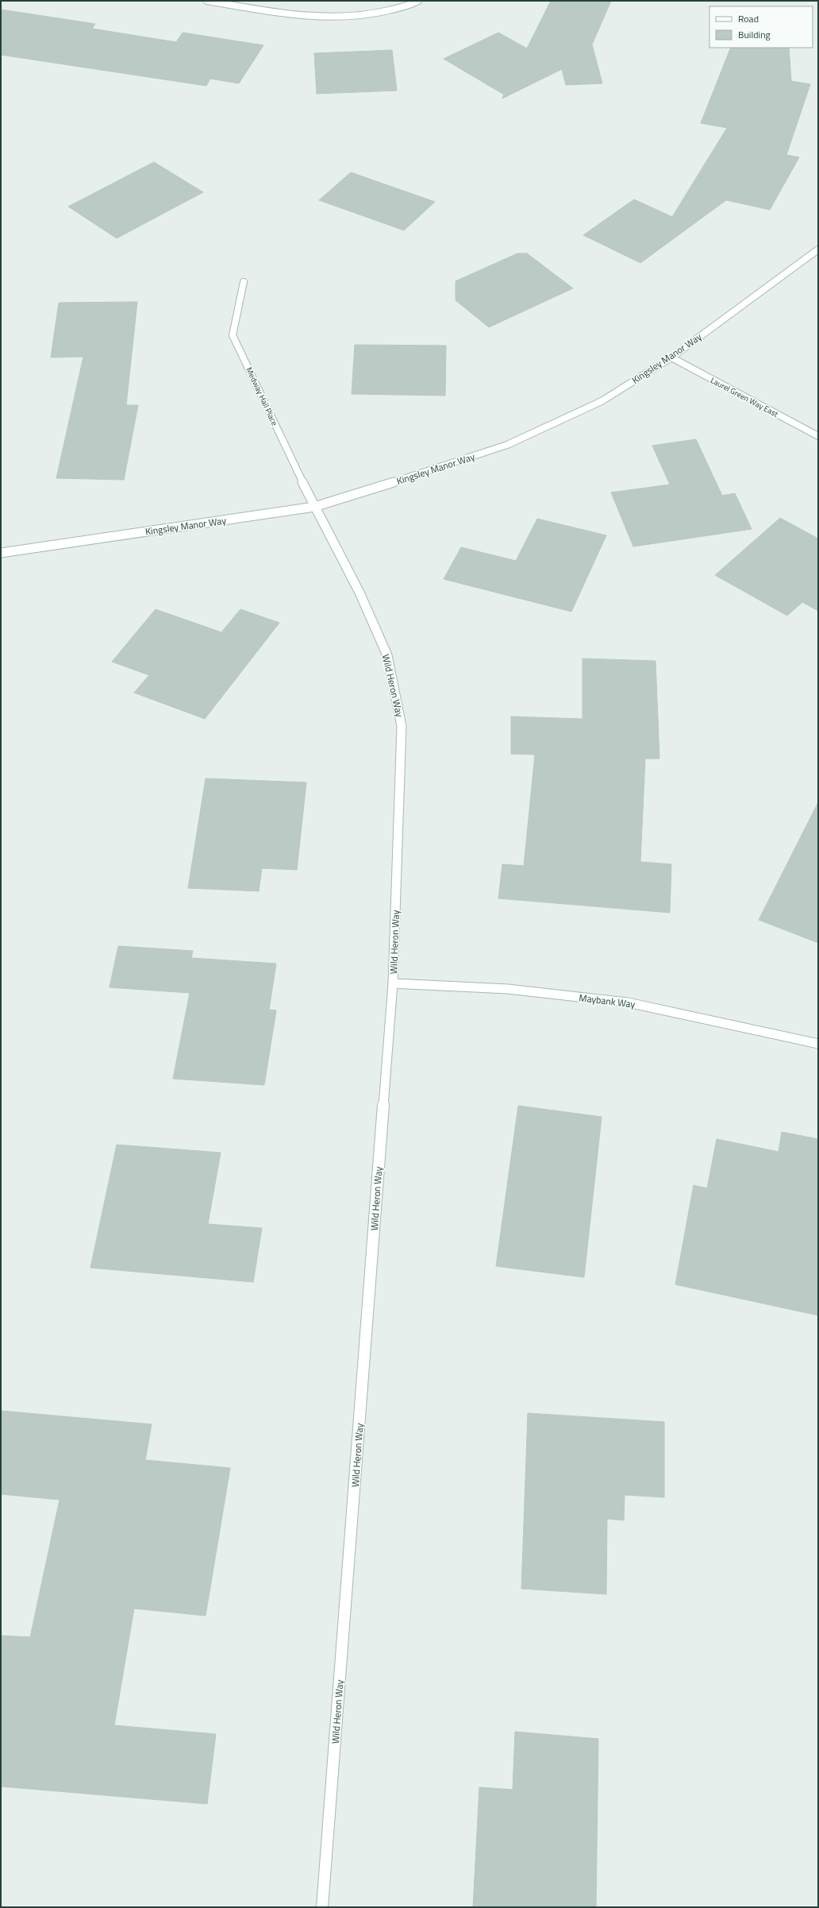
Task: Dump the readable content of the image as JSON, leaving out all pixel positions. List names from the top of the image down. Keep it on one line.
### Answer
{"streets":{"street":["Kingsley Manor Way","Medway Hall Place","Laurel Green Way East","Wild Heron Way","Maybank Way"]},"crossings":[["Kingsley Manor Way","Medway Hall Place"],["Kingsley Manor Way","Laurel Green Way East"],["Kingsley Manor Way","Wild Heron Way"],["Medway Hall Place","Wild Heron Way"],["Wild Heron Way","Maybank Way"]],"legend":["Road","Building"]}
